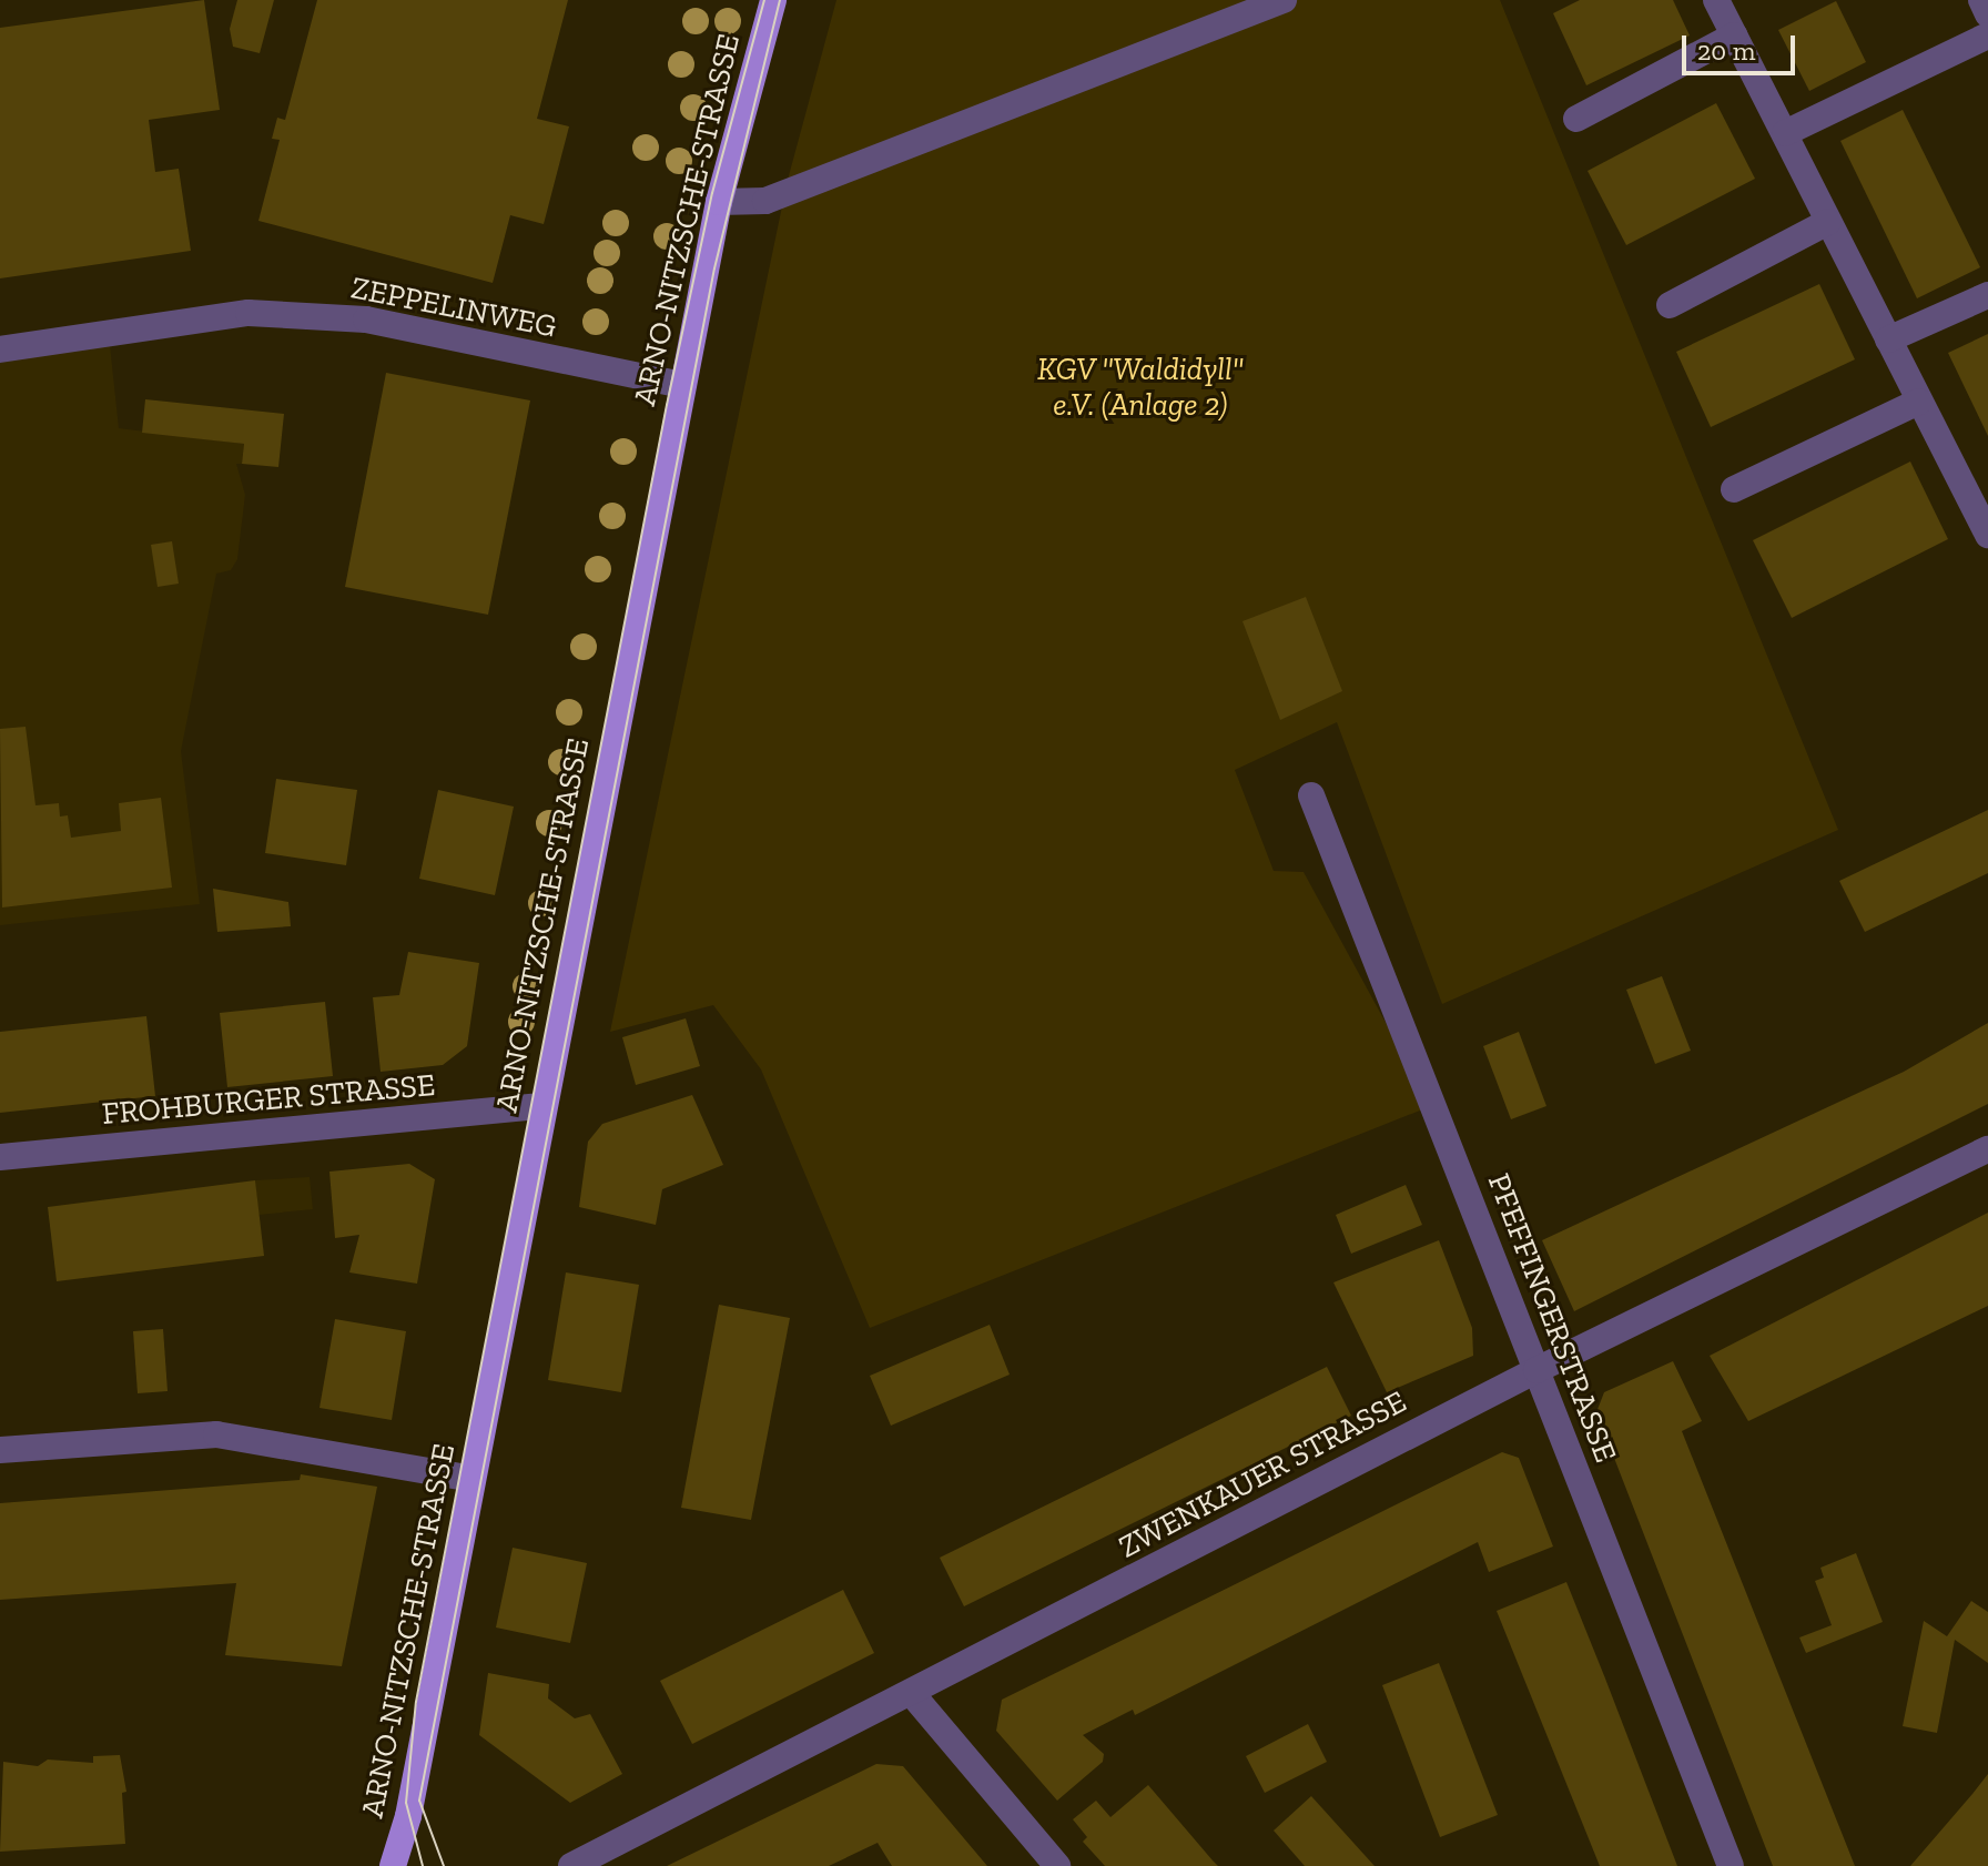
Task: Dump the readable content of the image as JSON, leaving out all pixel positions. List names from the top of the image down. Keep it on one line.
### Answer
{"streets":{"main road":["ARNO-NITZSCHE-STRASSE"],"street":["ZEPPELINWEG","FROHBURGER STRASSE","PFEFFINGERSTRASSE","ZWENKAUER STRASSE"]},"crossings":[["ARNO-NITZSCHE-STRASSE","ZEPPELINWEG"],["ARNO-NITZSCHE-STRASSE","FROHBURGER STRASSE"],["PFEFFINGERSTRASSE","ZWENKAUER STRASSE"]],"parks":["KGV \"Waldidyll\" e.V. (Anlage 2)"],"scale_bar":"20 m"}
